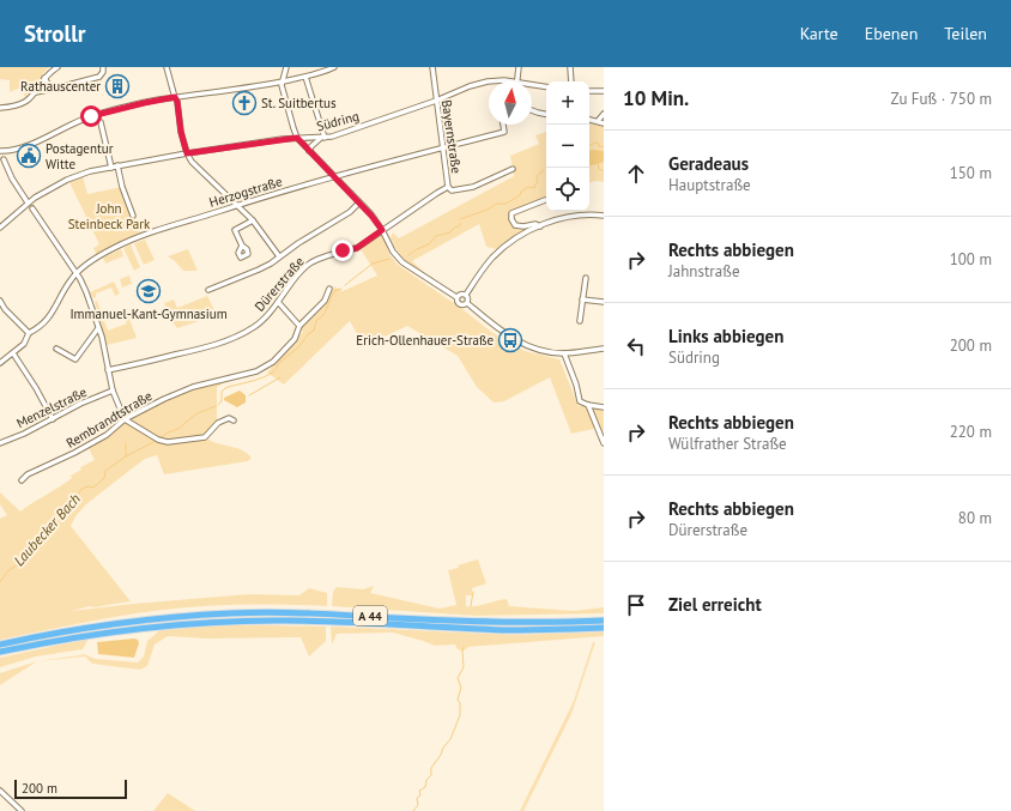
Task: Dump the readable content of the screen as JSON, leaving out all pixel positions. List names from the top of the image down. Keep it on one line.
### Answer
{"streets":{"highway":["A 44"],"street":["Südring","Bayernstraße","Herzogstraße","Dürerstraße","Menzelstraße","Rembrandtstraße"]},"crossings":[["Südring","Bayernstraße"],["Bayernstraße","Herzogstraße"],["Bayernstraße","Dürerstraße"]],"water":["Laubecker Bach"],"parks":["John Steinbeck Park"],"places":{"building":["Rathauscenter"],"church":["St. Suitbertus"],"public building":["Postagentur Witte"],"school or university":["Immanuel-Kant-Gymnasium"],"bus stop":["Erich-Ollenhauer-Straße"]},"scale_bar":"200 m","north":"top","page":{"header":"Strollr","nav":["Karte","Ebenen","Teilen"],"heading":["10 Min.","Zu Fuß · 750 m"],"map_buttons":["+","−"],"list":[["Geradeaus","Hauptstraße","150 m"],["Rechts abbiegen","Jahnstraße","100 m"],["Links abbiegen","Südring","200 m"],["Rechts abbiegen","Wülfrather Straße","220 m"],["Rechts abbiegen","Dürerstraße","80 m"],"Ziel erreicht"],"scale":"200 m"}}
